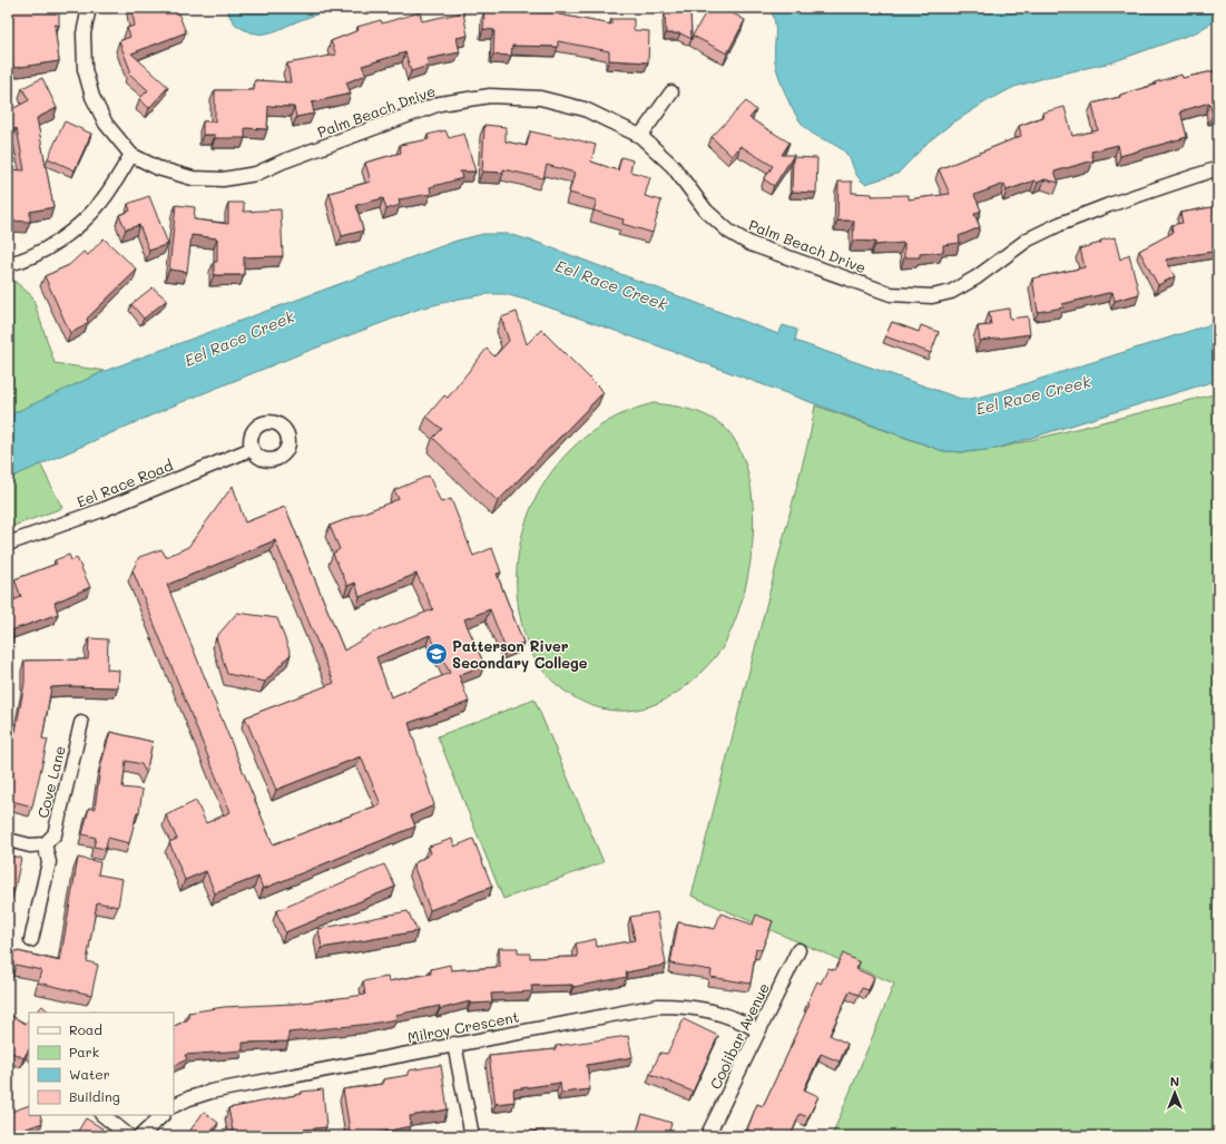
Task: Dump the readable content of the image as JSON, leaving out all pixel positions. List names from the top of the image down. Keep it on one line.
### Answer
{"streets":{"street":["Palm Beach Drive","Eel Race Road","Cove Lane","Milroy Crescent","Coolibar Avenue"]},"crossings":[["Milroy Crescent","Coolibar Avenue"]],"water":["Eel Race Creek"],"places":{"school or university":["Patterson River Secondary College"]},"legend":["Road","Park","Water","Building"],"north":"top"}
